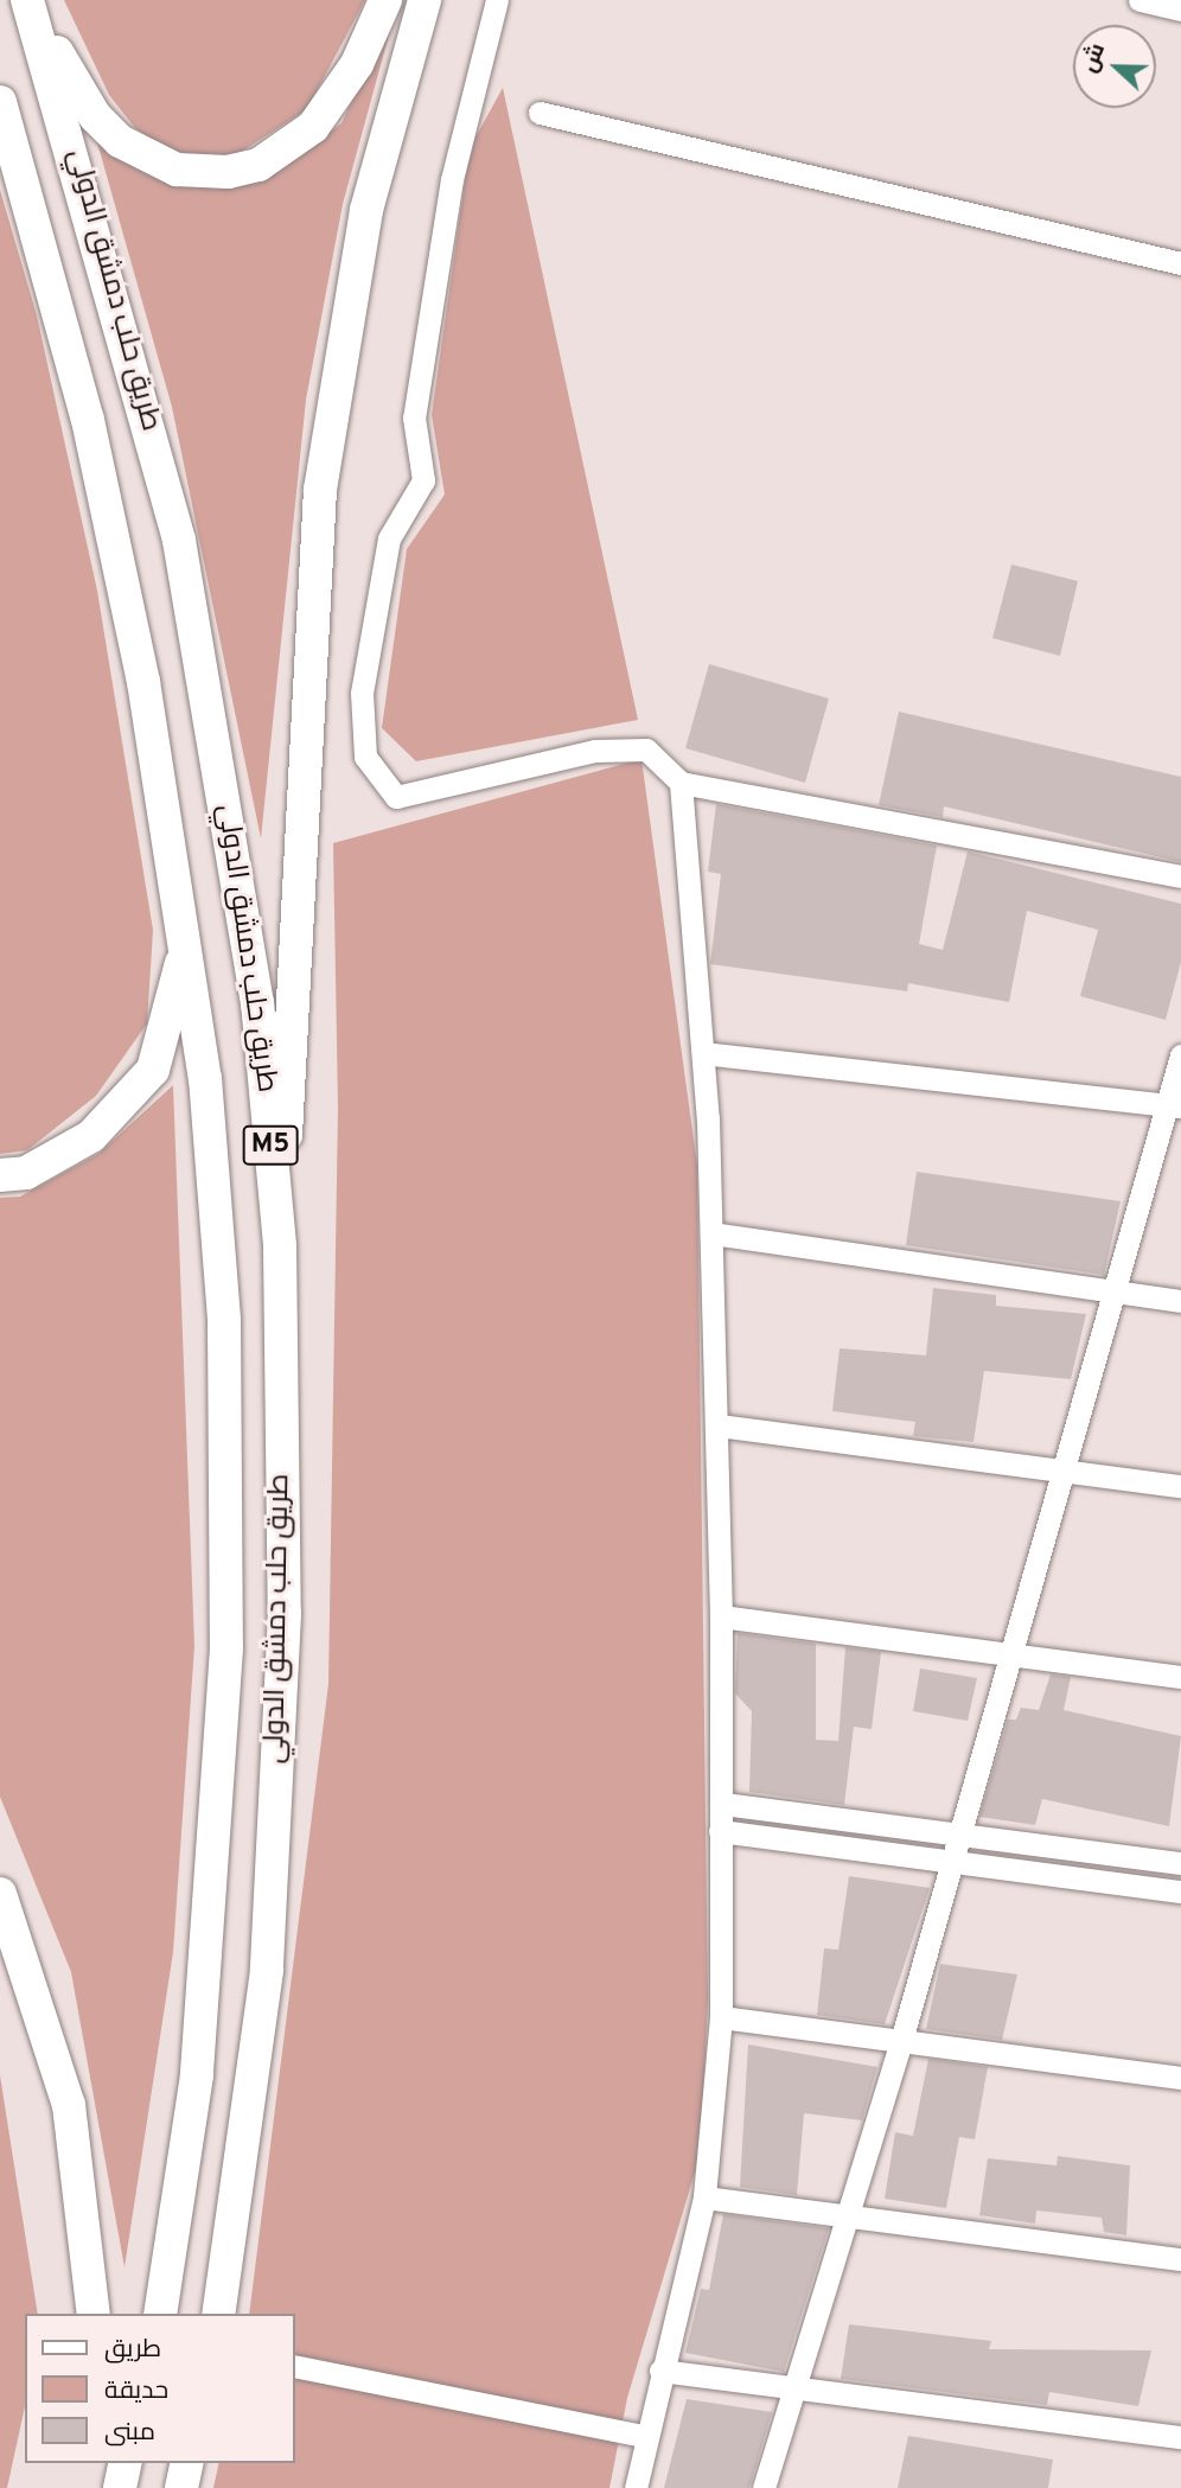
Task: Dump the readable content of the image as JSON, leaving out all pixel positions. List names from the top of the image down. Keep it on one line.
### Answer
{"streets":{"highway":["طريق حلب دمشق الدولي","M5"]},"legend":["طريق","حديقة","مبنى"],"north":"left"}
